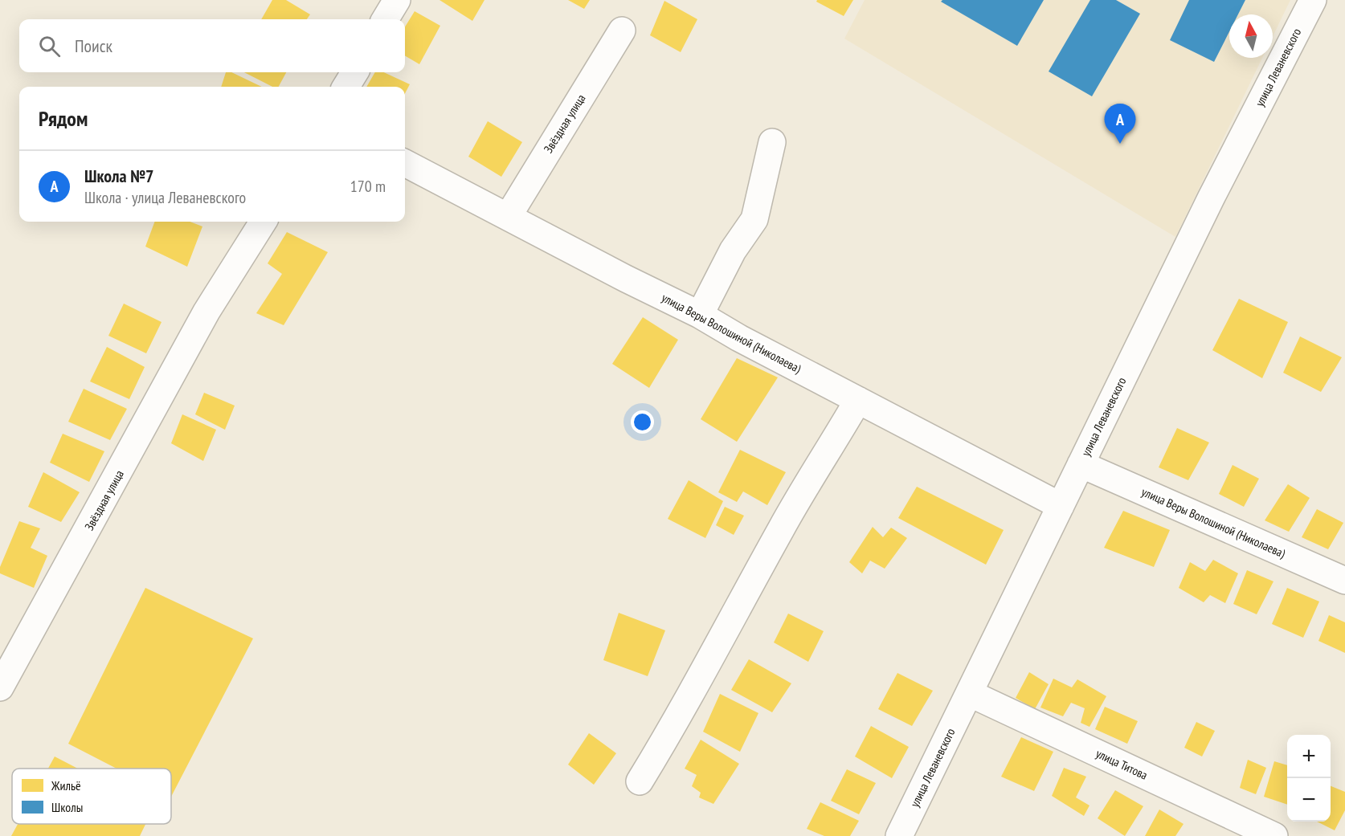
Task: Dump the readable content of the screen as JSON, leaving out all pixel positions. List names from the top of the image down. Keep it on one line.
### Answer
{"streets":{"street":["улица Леваневского","Звёздная улица","улица Веры Волошиной (Николаева)","улица Титова"]},"crossings":[["улица Леваневского","улица Веры Волошиной (Николаева)"],["улица Леваневского","улица Титова"],["Звёздная улица","улица Веры Волошиной (Николаева)"]],"legend":["Жильё","Школы"],"north":"top","page":{"search":"Поиск","heading":"Рядом","pins":"A","list":[{"mark":"A","name":"Школа №7","note":"Школа · улица Леваневского","value":"170 m"}],"map_buttons":["+","−"]}}
